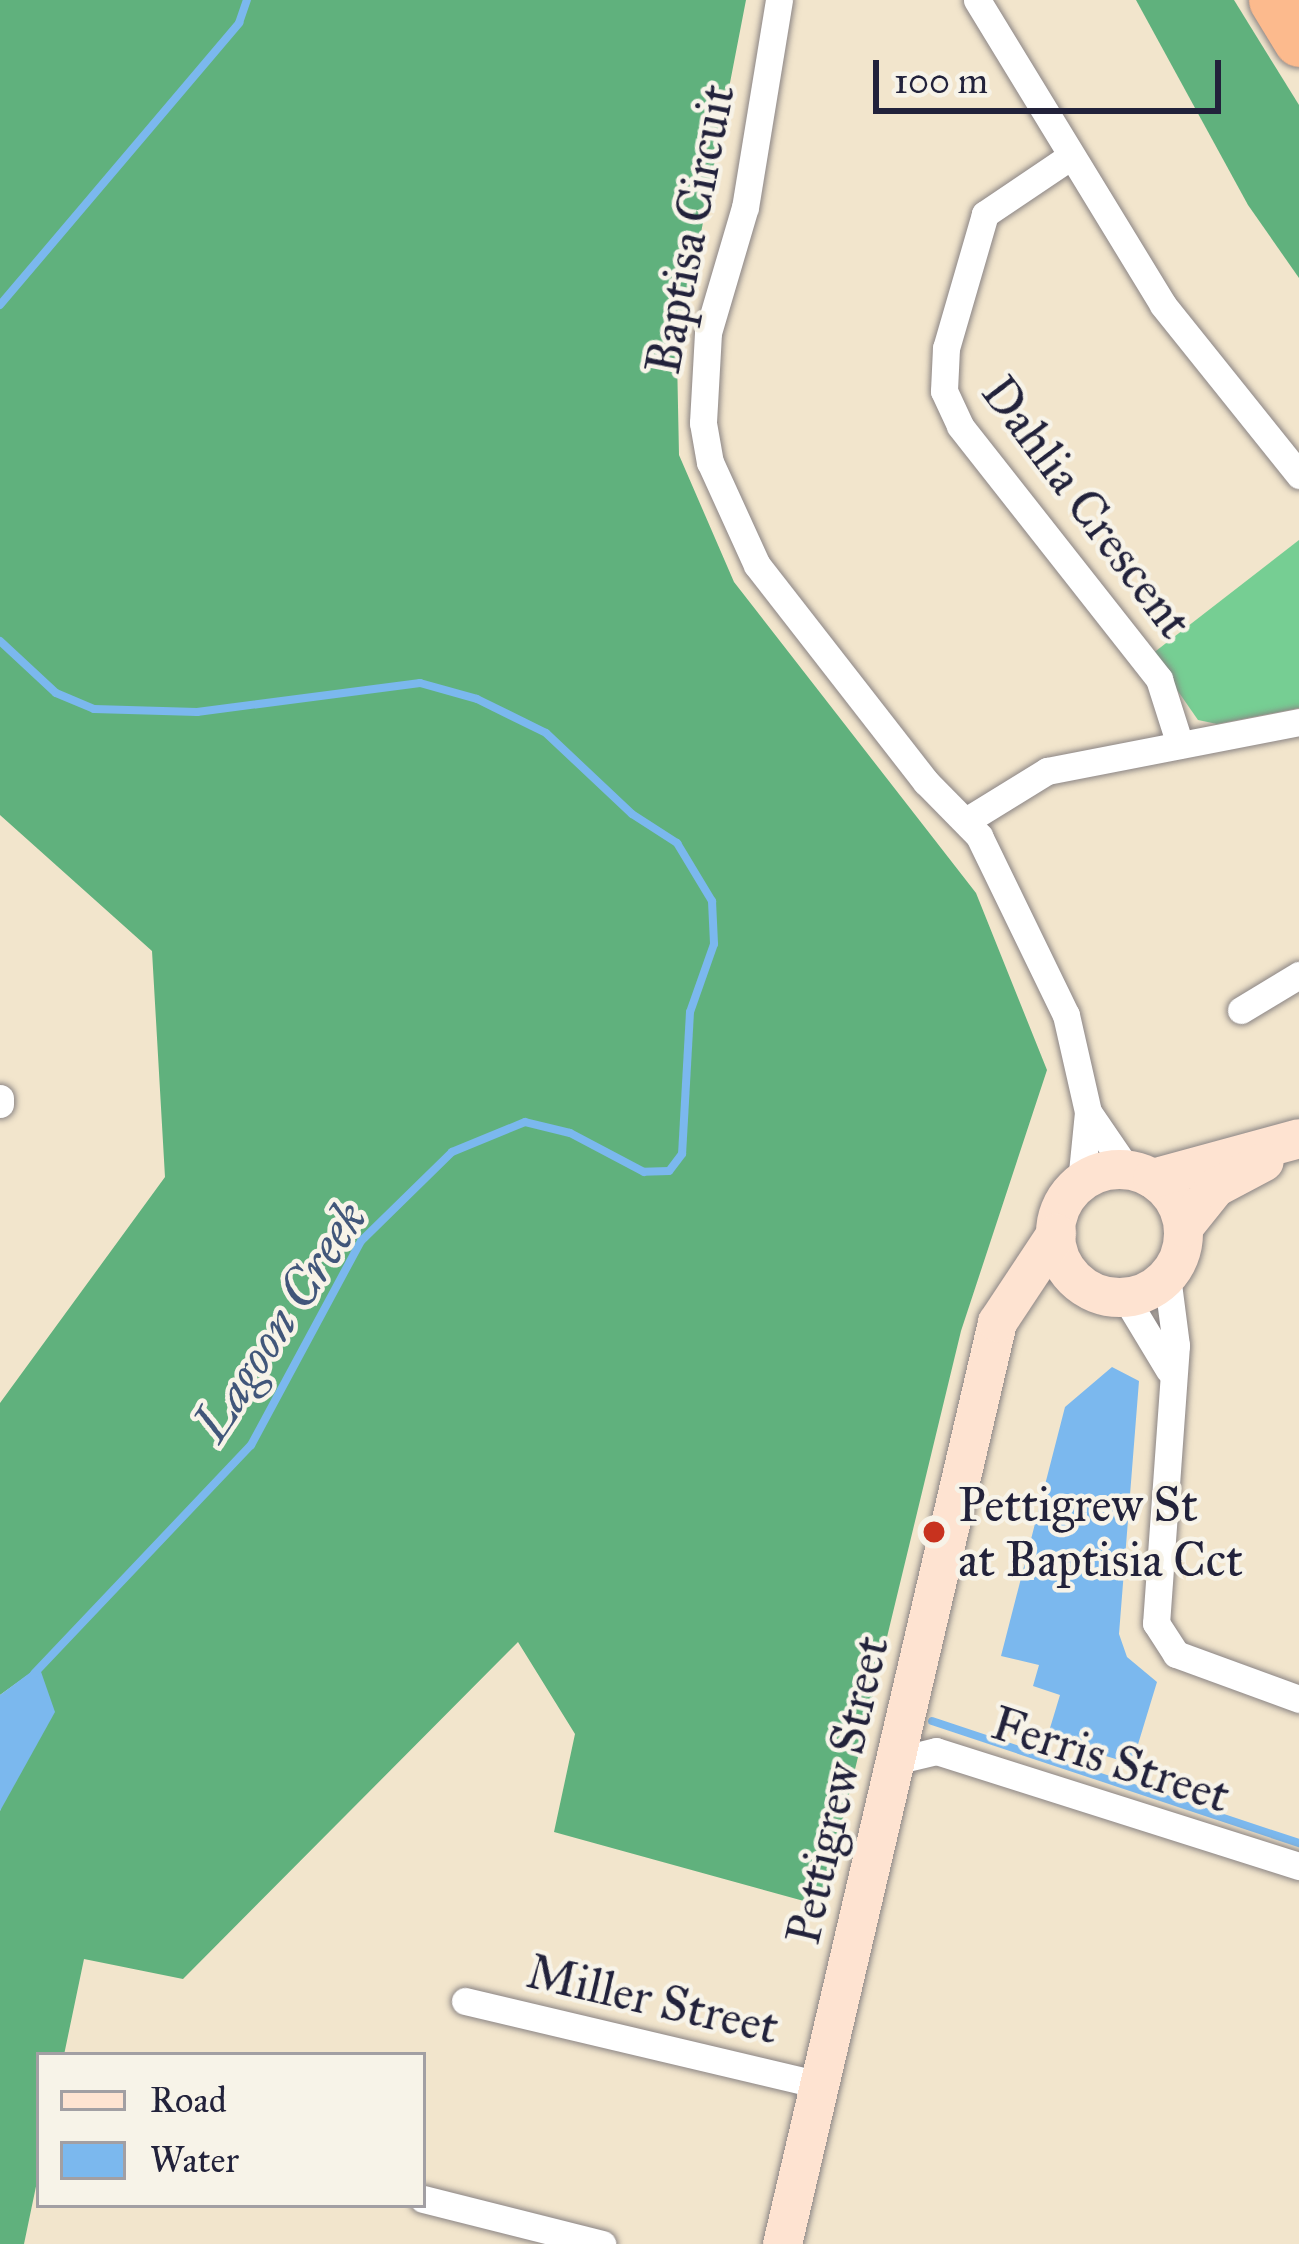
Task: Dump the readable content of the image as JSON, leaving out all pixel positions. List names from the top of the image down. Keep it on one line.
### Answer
{"streets":{"main road":["Pettigrew Street"],"street":["Baptisa Circuit","Dahlia Crescent","Ferris Street","Miller Street"]},"crossings":[["Baptisa Circuit","Pettigrew Street"],["Ferris Street","Pettigrew Street"],["Pettigrew Street","Miller Street"]],"water":["Lagoon Creek"],"places":["Pettigrew St at Baptisia Cct"],"legend":["Road","Water"],"scale_bar":"100 m"}
